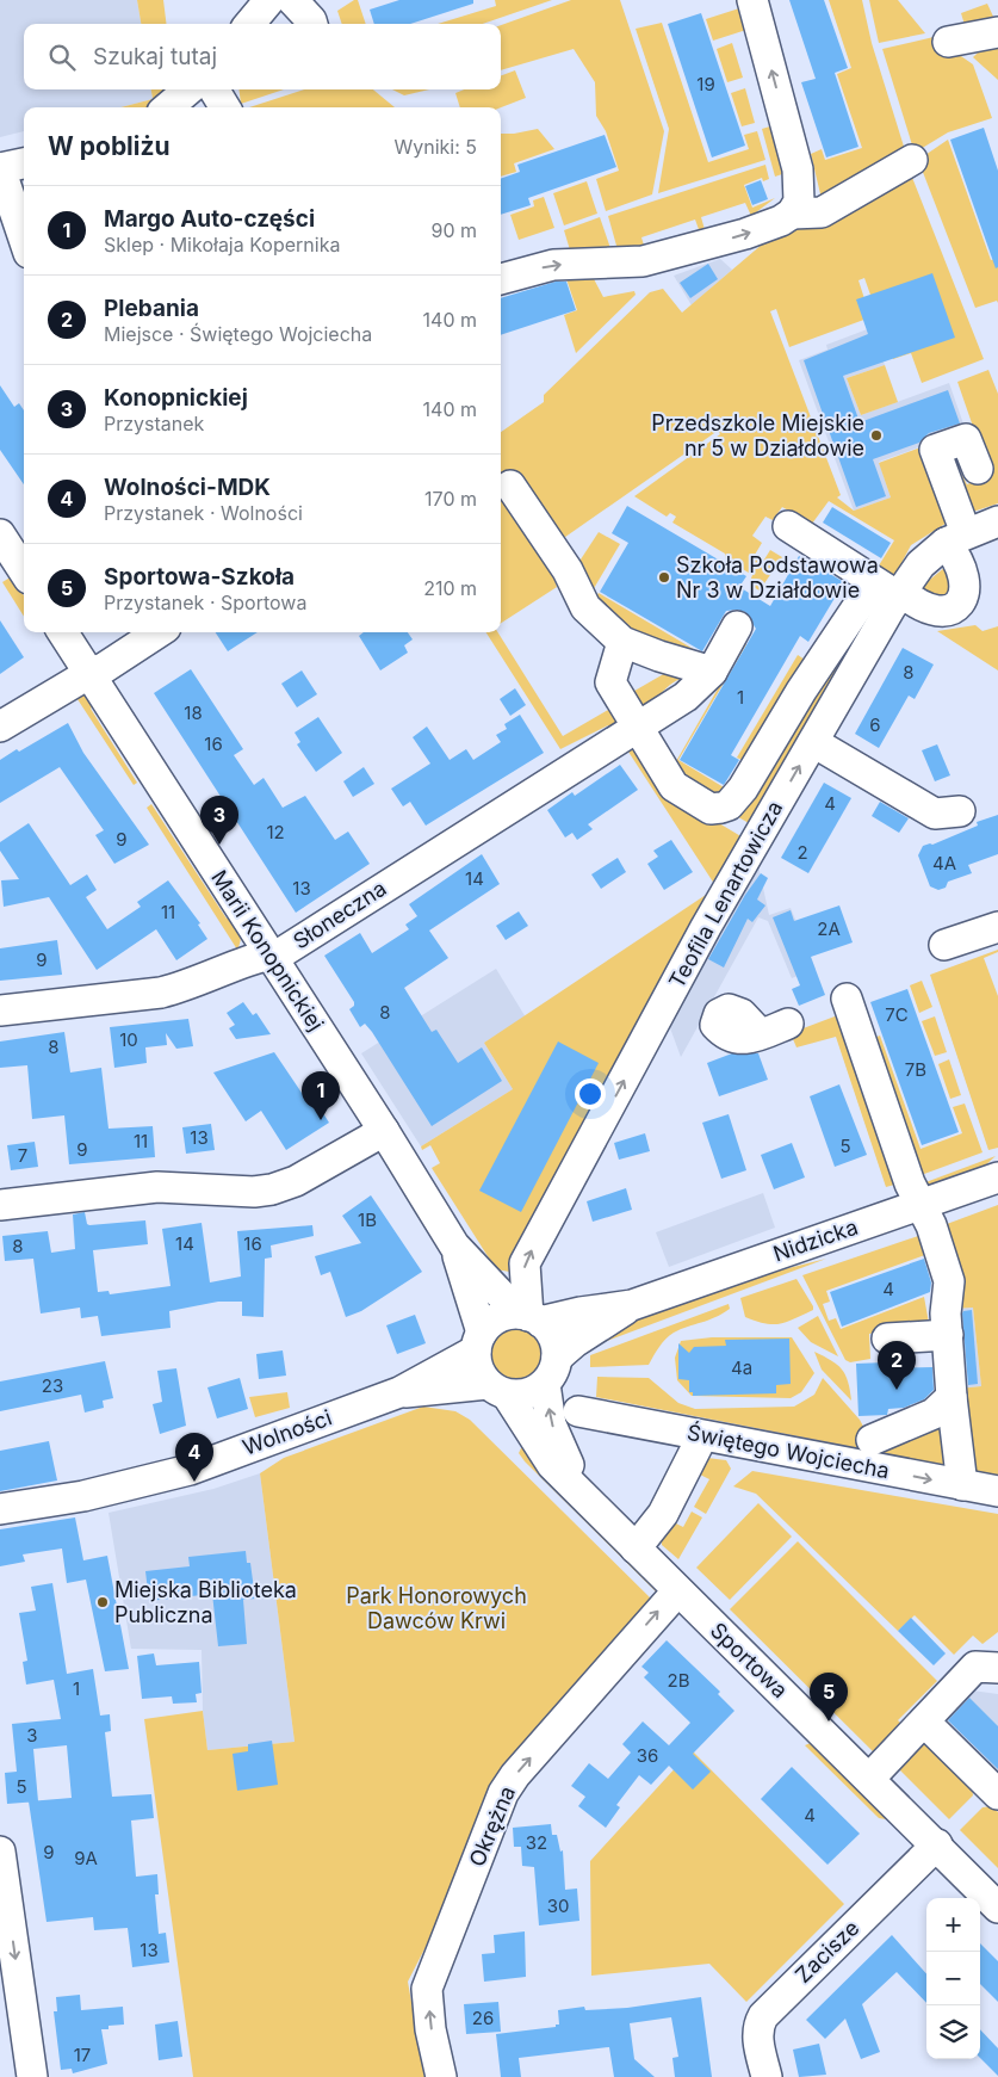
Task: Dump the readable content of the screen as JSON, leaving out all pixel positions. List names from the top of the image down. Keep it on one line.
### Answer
{"streets":{"street":["Teofila Lenartowicza","Słoneczna","Marii Konopnickiej","Nidzicka","Wolności","Świętego Wojciecha","Sportowa","Okrężna","Zacisze"]},"crossings":[["Teofila Lenartowicza","Sportowa"],["Słoneczna","Marii Konopnickiej"],["Sportowa","Okrężna"],["Sportowa","Zacisze"]],"one_way":["Teofila Lenartowicza","Świętego Wojciecha","Okrężna"],"parks":["Park Honorowych Dawców Krwi"],"places":["Przedszkole Miejskie nr 5 w Działdowie","Szkoła Podstawowa Nr 3 w Działdowie","Miejska Biblioteka Publiczna"],"house_numbers":["19","8","1","18","6","16","4","12","9","2","4A","14","13","11","2A","9","8","7C","10","8","7B","13","11","5","9","7","1B","14","16","8","4","4a","23","2B","1","3","36","5","4","32","9","9A","30","13","26","17"],"page":{"search":"Szukaj tutaj","heading":["W pobliżu","Wyniki: 5"],"list":[{"mark":"1","name":"Margo Auto-części","note":"Sklep · Mikołaja Kopernika","value":"90 m"},{"mark":"2","name":"Plebania","note":"Miejsce · Świętego Wojciecha","value":"140 m"},{"mark":"3","name":"Konopnickiej","note":"Przystanek","value":"140 m"},{"mark":"4","name":"Wolności-MDK","note":"Przystanek · Wolności","value":"170 m"},{"mark":"5","name":"Sportowa-Szkoła","note":"Przystanek · Sportowa","value":"210 m"}],"pins":["3","1","2","4","5"],"map_buttons":["+","−"]}}
